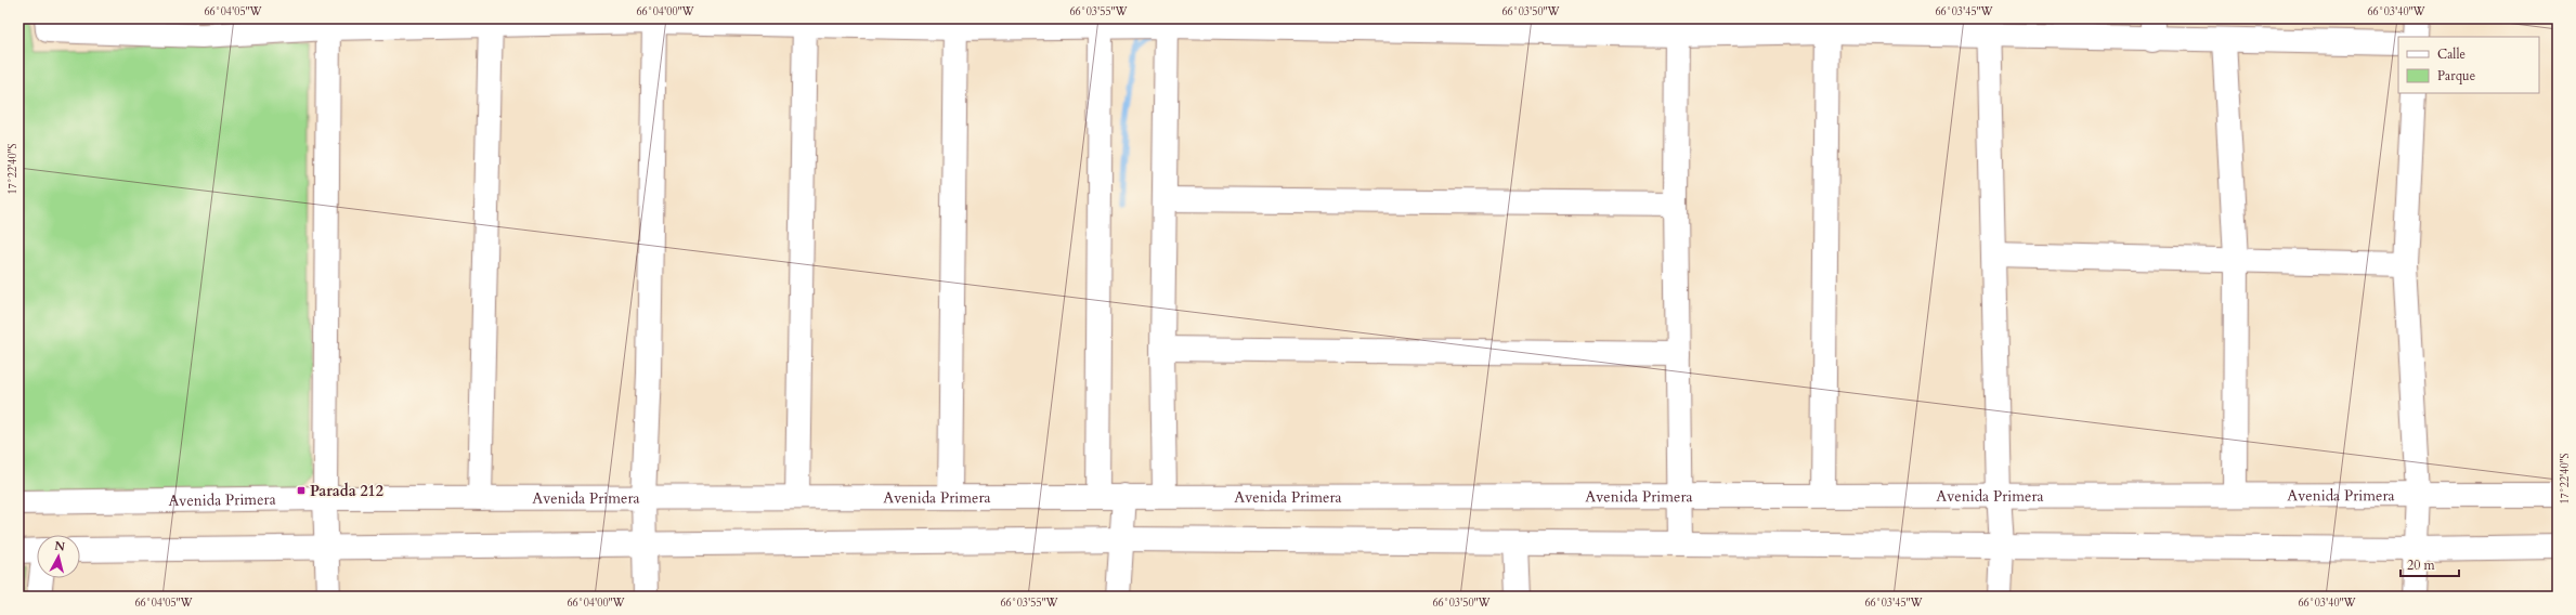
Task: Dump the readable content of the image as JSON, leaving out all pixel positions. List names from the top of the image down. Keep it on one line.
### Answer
{"streets":{"street":["Avenida Primera"]},"places":{"transit":["Parada 212"]},"legend":["Calle","Parque"],"scale_bar":"20 m","north":"top","coordinates":["66°04'05\"W","66°04'00\"W","66°03'55\"W","66°03'50\"W","66°03'45\"W","66°03'40\"W","17°22'40\"S"]}
